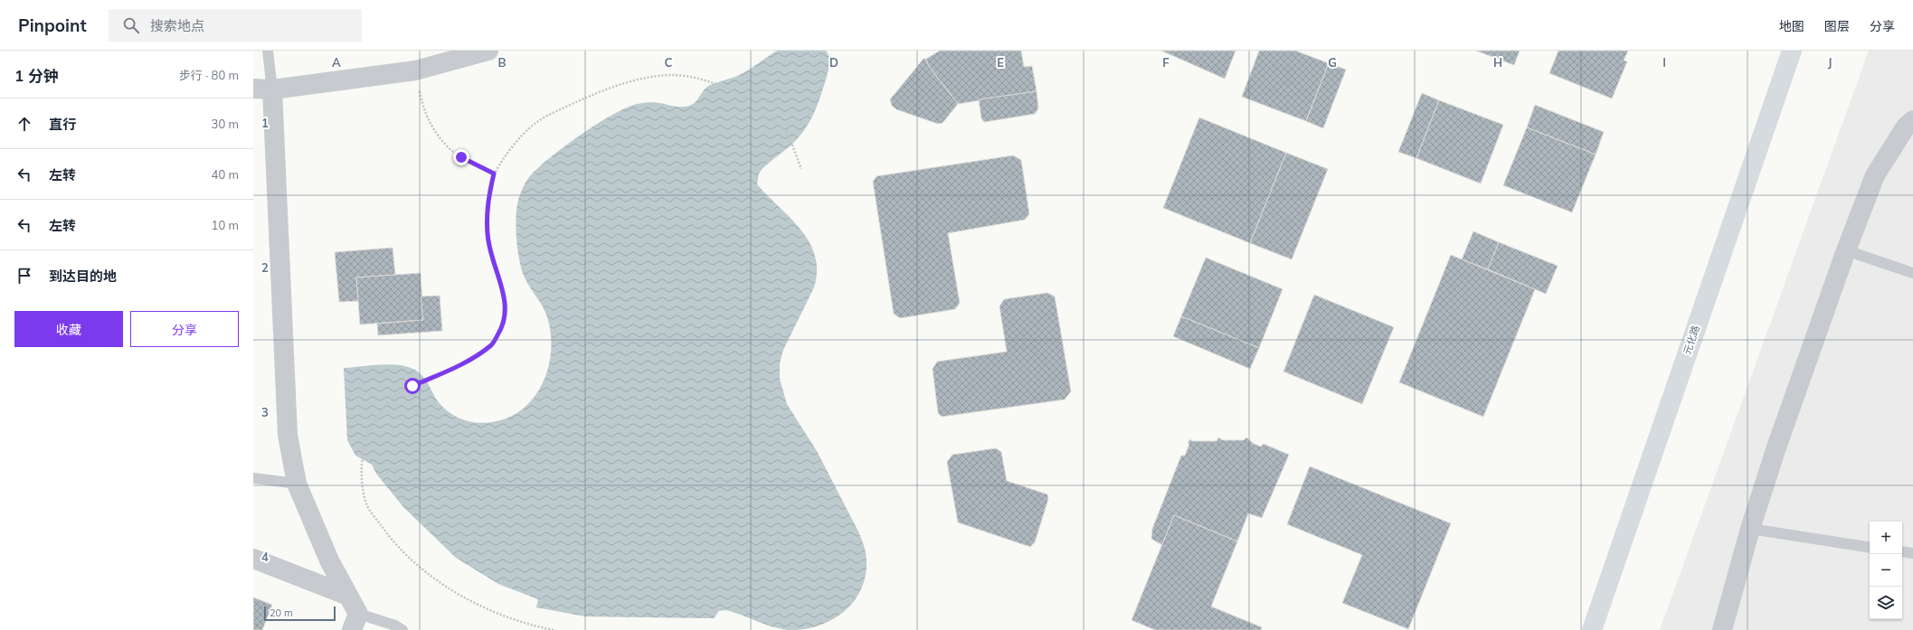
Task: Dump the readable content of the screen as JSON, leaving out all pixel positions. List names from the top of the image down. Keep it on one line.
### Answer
{"streets":{"street":["元化路"]},"scale_bar":"20 m","page":{"header":"Pinpoint","search":"搜索地点","nav":["地图","图层","分享"],"heading":["1 分钟","步行 · 80 m"],"list":[["直行","30 m"],["左转","40 m"],["左转","10 m"],"到达目的地"],"buttons":["收藏","分享"],"map_buttons":["+","−"],"scale":"20 m"},"grid":{"columns":["A","B","C","D","E","F","G","H","I","J"],"rows":["1","2","3","4"]}}
